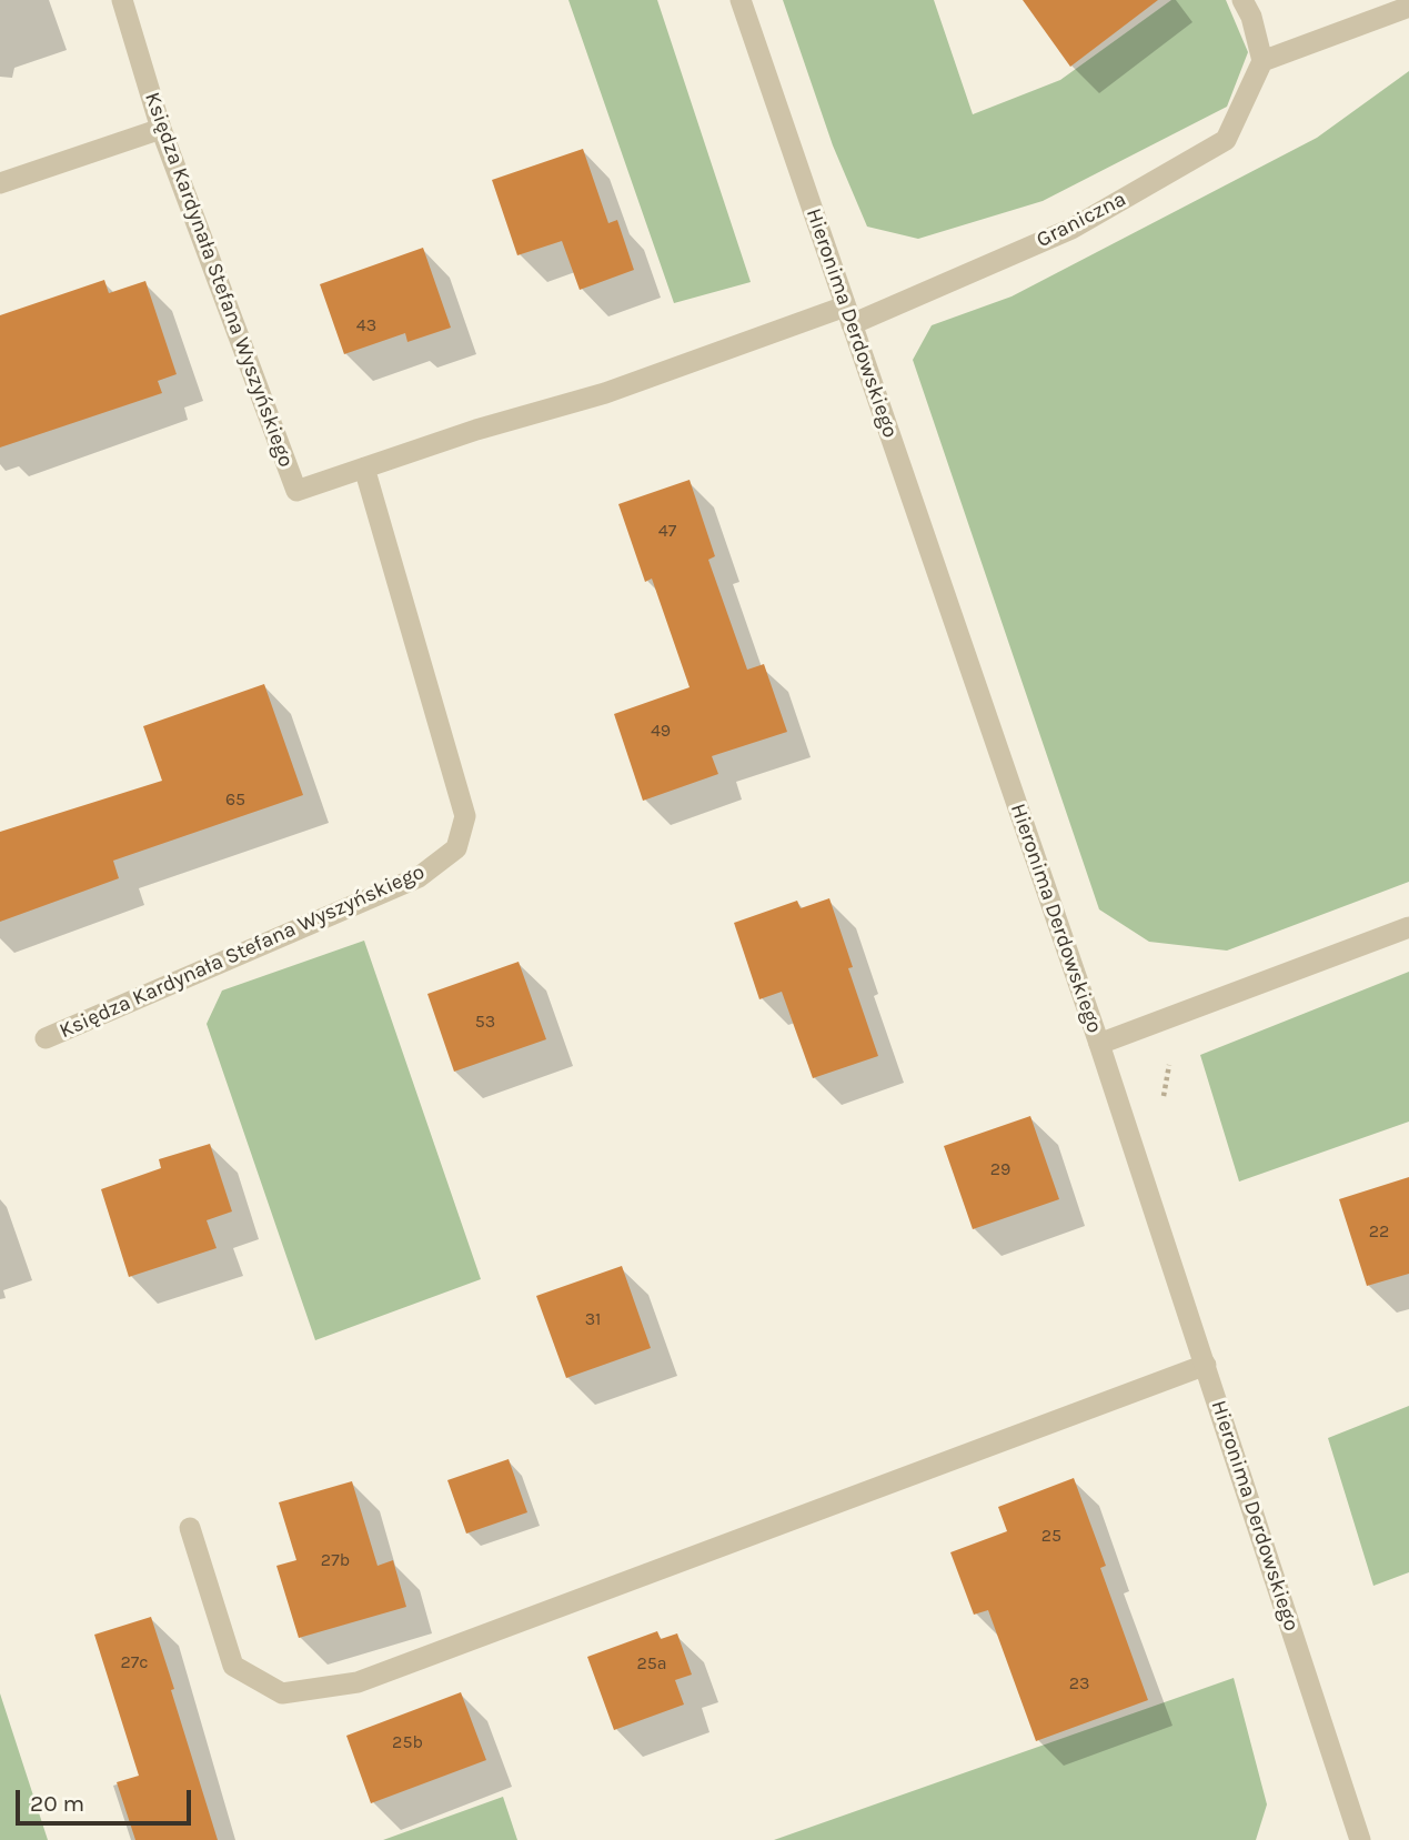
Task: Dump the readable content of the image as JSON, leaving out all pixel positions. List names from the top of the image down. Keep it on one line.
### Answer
{"streets":{"street":["Graniczna","Księdza Kardynała Stefana Wyszyńskiego","Hieronima Derdowskiego"]},"crossings":[["Graniczna","Księdza Kardynała Stefana Wyszyńskiego"],["Graniczna","Hieronima Derdowskiego"],["Księdza Kardynała Stefana Wyszyńskiego","Hieronima Derdowskiego"]],"house_numbers":["43","47","49","65","53","29","22","31","25","27b","27c","25a","23","25b"],"scale_bar":"20 m"}
